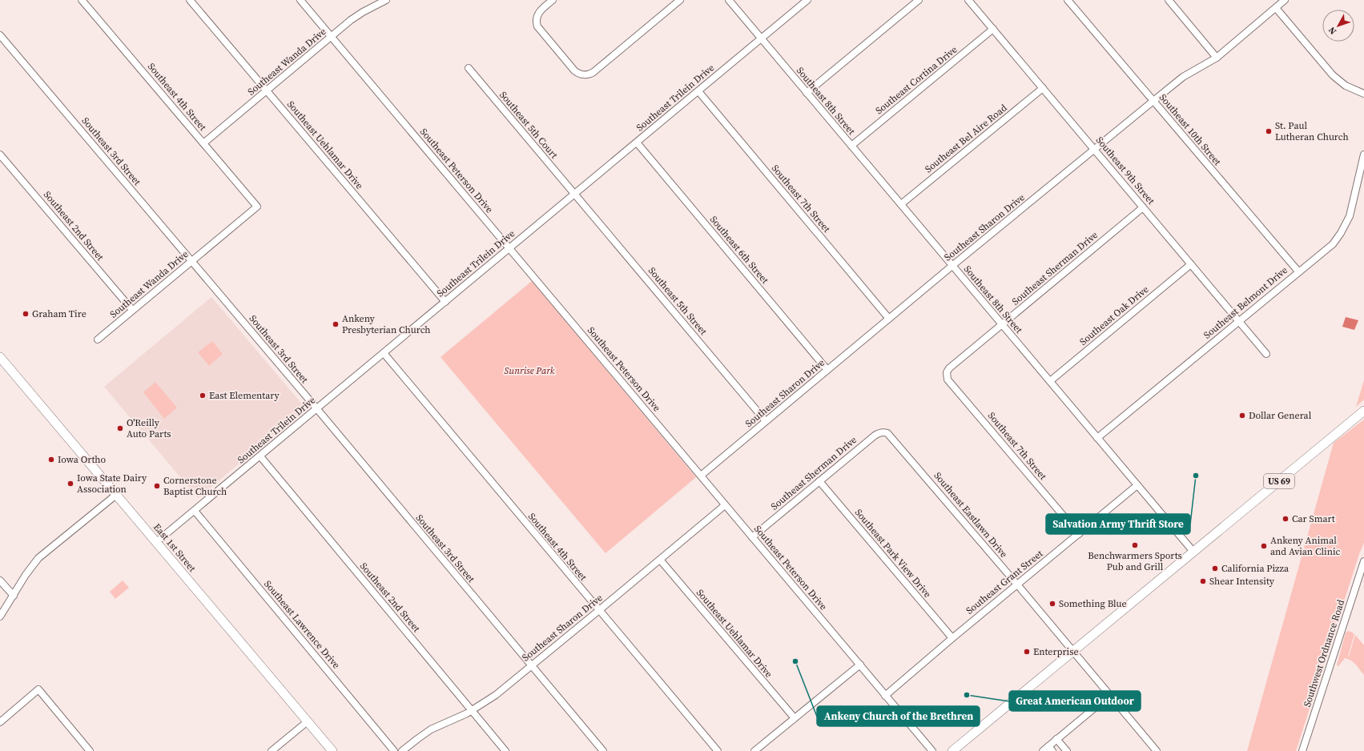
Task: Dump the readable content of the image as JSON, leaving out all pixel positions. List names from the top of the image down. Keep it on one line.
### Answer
{"streets":{"main road":["US 69","East 1st Street"],"street":["Southeast Wanda Drive","Southeast Cortina Drive","Southeast 4th Street","Southeast Trilein Drive","Southeast 8th Street","Southeast 5th Court","Southeast 10th Street","Southeast Bel Aire Road","Southeast Uehlamar Drive","Southeast 3rd Street","Southeast Peterson Drive","Southeast 9th Street","Southeast 7th Street","Southeast 2nd Street","Southeast Sharon Drive","Southeast 6th Street","Southeast Sherman Drive","Southeast 5th Street","Southeast Belmont Drive","Southeast Oak Drive","Southeast Eastlawn Drive","Southeast Park View Drive","Southeast Grant Street","Southeast Lawrence Drive","Southwest Ordnance Road"]},"crossings":[["Southeast Wanda Drive","Southeast 4th Street"],["Southeast Wanda Drive","Southeast Uehlamar Drive"],["Southeast Wanda Drive","Southeast 3rd Street"],["Southeast Wanda Drive","Southeast Peterson Drive"],["Southeast Wanda Drive","Southeast 2nd Street"],["Southeast Cortina Drive","Southeast 8th Street"],["Southeast Cortina Drive","Southeast 9th Street"],["Southeast 4th Street","Southeast Trilein Drive"],["Southeast 4th Street","Southeast Sharon Drive"],["Southeast Trilein Drive","Southeast 8th Street"],["Southeast Trilein Drive","Southeast 5th Court"],["Southeast Trilein Drive","Southeast Uehlamar Drive"],["Southeast Trilein Drive","Southeast 3rd Street"],["Southeast Trilein Drive","Southeast Peterson Drive"],["Southeast Trilein Drive","Southeast 7th Street"],["Southeast Trilein Drive","Southeast 2nd Street"],["Southeast Trilein Drive","Southeast 6th Street"],["Southeast Trilein Drive","Southeast 5th Street"],["Southeast Trilein Drive","East 1st Street"],["Southeast Trilein Drive","Southeast Lawrence Drive"],["Southeast 8th Street","Southeast Bel Aire Road"],["Southeast 8th Street","Southeast Sharon Drive"],["Southeast 8th Street","Southeast Sherman Drive"],["Southeast 8th Street","Southeast Belmont Drive"],["Southeast 8th Street","Southeast Oak Drive"],["Southeast 8th Street","US 69"],["Southeast 8th Street","Southeast Grant Street"],["Southeast 5th Court","Southeast 5th Street"],["Southeast 10th Street","Southeast Sharon Drive"],["Southeast 10th Street","Southeast Belmont Drive"],["Southeast Bel Aire Road","Southeast 9th Street"],["Southeast Uehlamar Drive","Southeast Sharon Drive"],["Southeast 3rd Street","Southeast Sharon Drive"],["Southeast Peterson Drive","Southeast Sharon Drive"],["Southeast Peterson Drive","Southeast Sherman Drive"],["Southeast Peterson Drive","Southeast Grant Street"],["Southeast 9th Street","Southeast Sharon Drive"],["Southeast 9th Street","Southeast Sherman Drive"],["Southeast 9th Street","Southeast Belmont Drive"],["Southeast 9th Street","Southeast Oak Drive"],["Southeast 7th Street","Southeast Sharon Drive"],["Southeast 7th Street","Southeast Sherman Drive"],["Southeast 7th Street","Southeast Grant Street"],["Southeast 2nd Street","Southeast Sharon Drive"],["Southeast Sharon Drive","Southeast 6th Street"],["Southeast Sharon Drive","Southeast 5th Street"],["Southeast Sherman Drive","Southeast Eastlawn Drive"],["Southeast Sherman Drive","Southeast Park View Drive"],["US 69","Southeast Eastlawn Drive"],["Southeast Eastlawn Drive","Southeast Grant Street"],["Southeast Park View Drive","Southeast Grant Street"]],"parks":["Sunrise Park"],"places":["St. Paul Lutheran Church","Graham Tire","Ankeny Presbyterian Church","East Elementary","Dollar General","O'Reilly Auto Parts","Iowa Ortho","Salvation Army Thrift Store","Iowa State Dairy Association","Cornerstone Baptist Church","Car Smart","Benchwarmers Sports Pub and Grill","Ankeny Animal and Avian Clinic","California Pizza","Shear Intensity","Something Blue","Enterprise","Ankeny Church of the Brethren","Great American Outdoor"],"north":"bottom left"}
